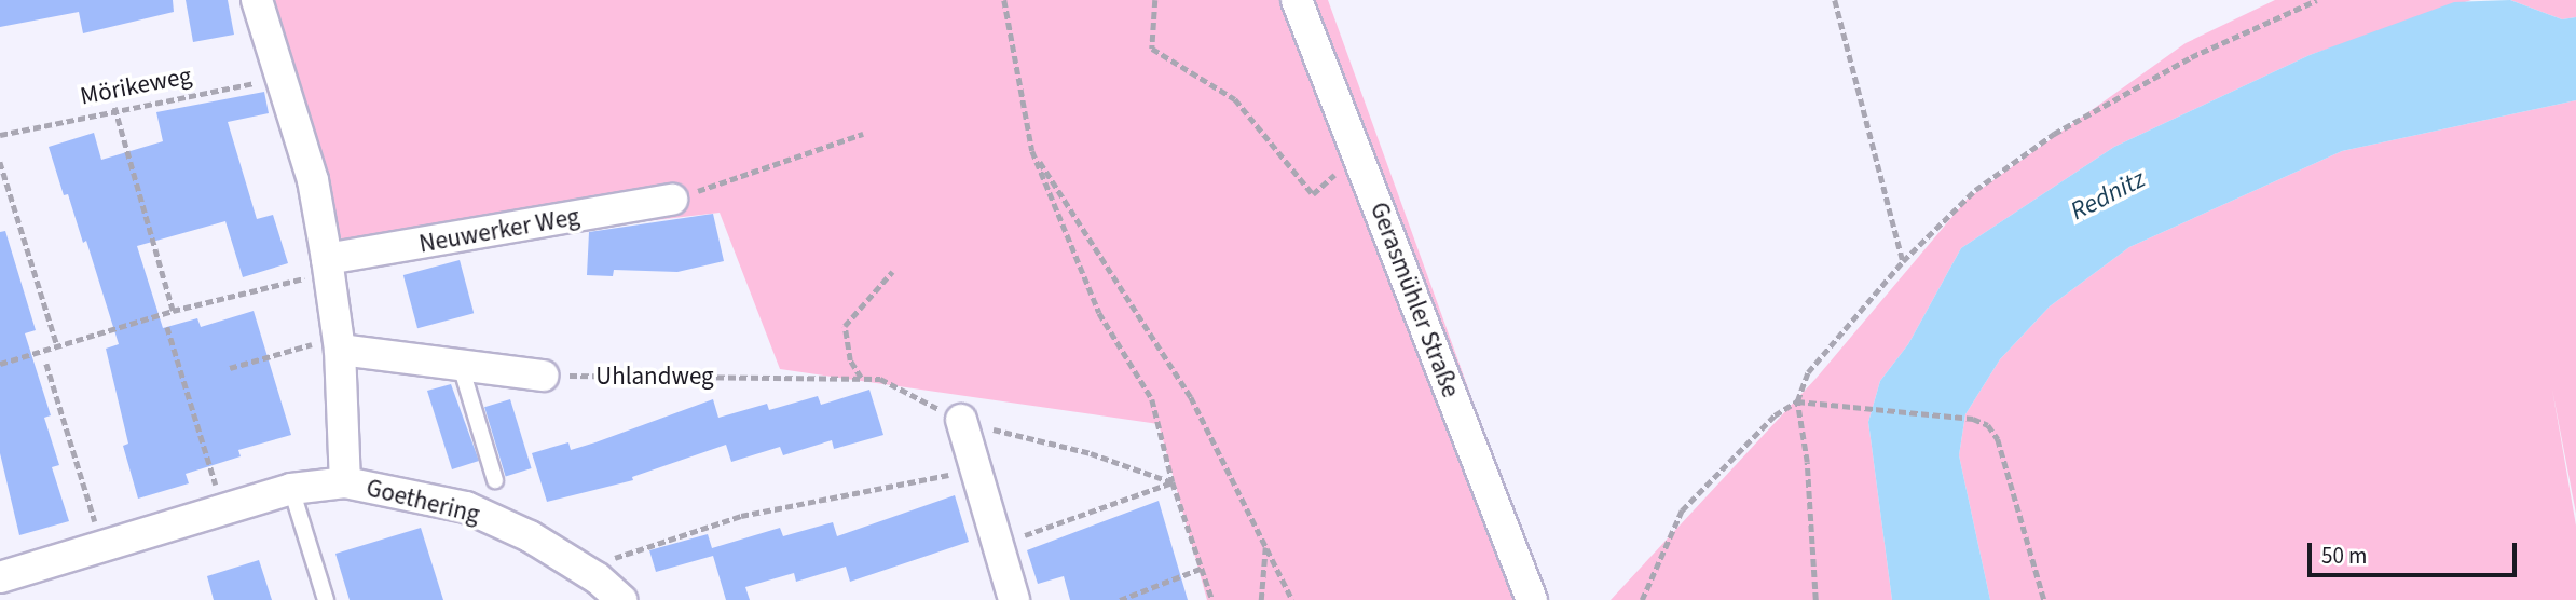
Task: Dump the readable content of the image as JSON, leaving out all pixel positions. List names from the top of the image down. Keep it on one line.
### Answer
{"streets":{"street":["Neuwerker Weg","Gerasmühler Straße","Goethering"],"path":["Mörikeweg","Uhlandweg"]},"water":["Rednitz"],"scale_bar":"50 m"}
